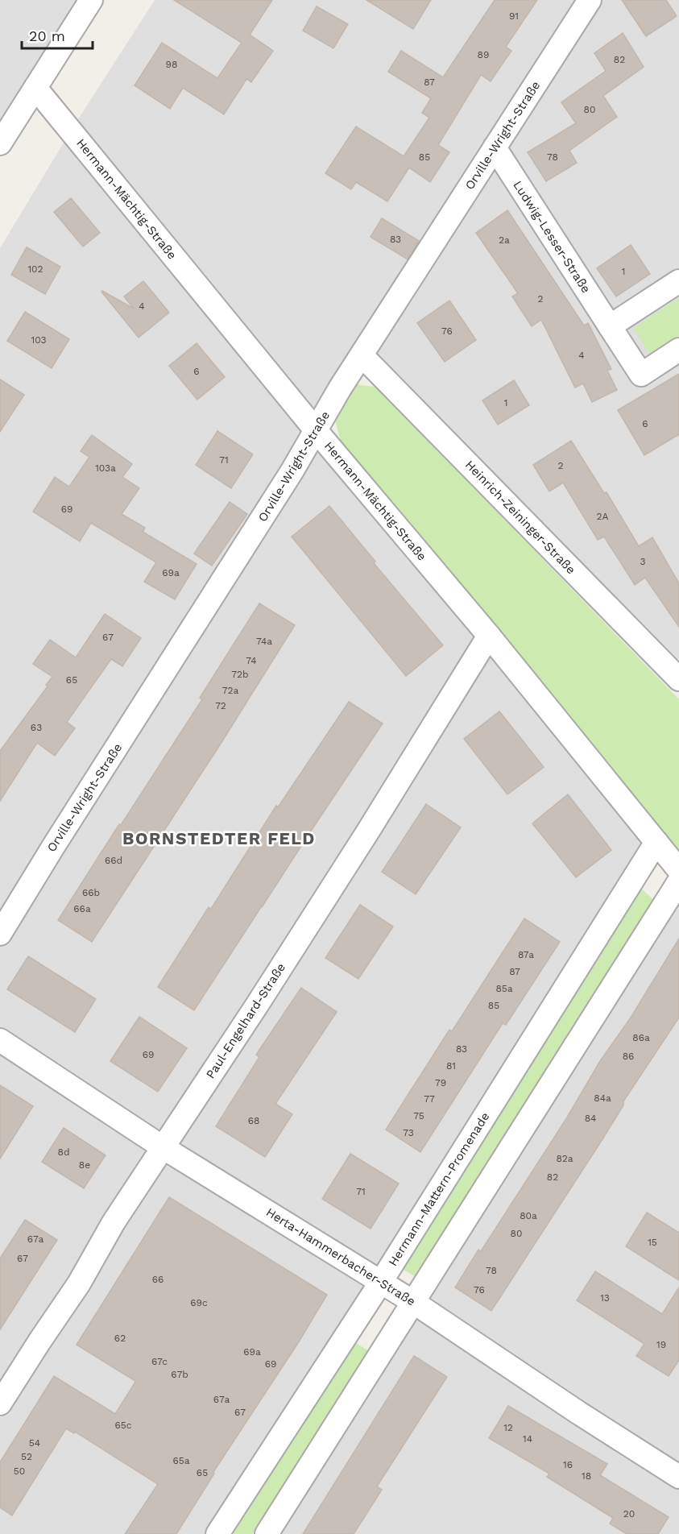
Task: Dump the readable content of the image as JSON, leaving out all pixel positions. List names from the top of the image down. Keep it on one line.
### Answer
{"streets":{"street":["Orville-Wright-Straße","Hermann-Mächtig-Straße","Ludwig-Lesser-Straße","Heinrich-Zeininger-Straße","Paul-Engelhard-Straße","Hermann-Mattern-Promenade","Herta-Hammerbacher-Straße"]},"crossings":[["Orville-Wright-Straße","Hermann-Mächtig-Straße"],["Orville-Wright-Straße","Ludwig-Lesser-Straße"],["Orville-Wright-Straße","Heinrich-Zeininger-Straße"],["Hermann-Mächtig-Straße","Paul-Engelhard-Straße"],["Hermann-Mächtig-Straße","Hermann-Mattern-Promenade"],["Paul-Engelhard-Straße","Herta-Hammerbacher-Straße"],["Hermann-Mattern-Promenade","Herta-Hammerbacher-Straße"]],"districts":["BORNSTEDTER FELD"],"house_numbers":["91","89","82","98","87","80","85","78","83","2a","102","1","2","4","76","103","4","6","1","6","71","2","103a","69","2A","3","69a","67","74a","74","72b","65","72a","72","63","66d","66b","66a","87a","87","85a","85","86a","83","69","86","81","79","84a","77","75","84","68","73","8d","82a","8e","82","71","80a","80","67a","15","67","78","66","76","13","69c","62","19","69a","67c","69","67b","67a","67","65c","12","14","54","52","65a","16","50","65","18","20"],"scale_bar":"20 m"}
